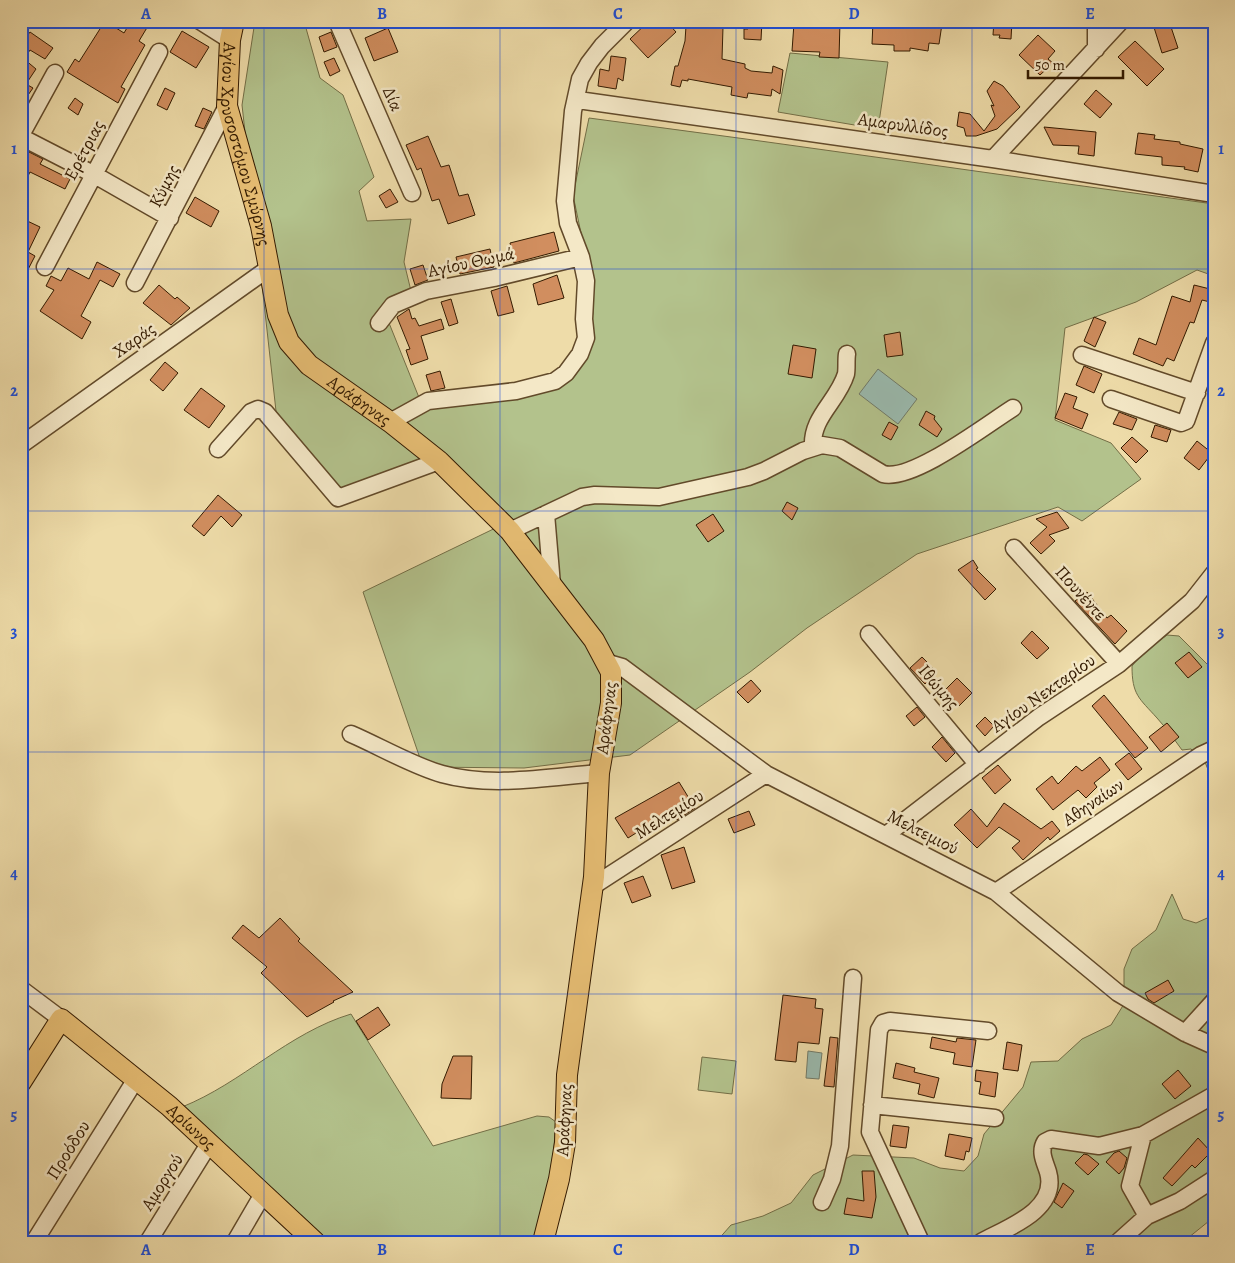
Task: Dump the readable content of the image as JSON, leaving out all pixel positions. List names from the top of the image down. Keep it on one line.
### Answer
{"streets":{"main road":["Αγίου Χρυσοστόμου Σμύρνης","Αράφηνας","Αρίωνος"],"street":["Δία","Αμαρυλλίδος","Ερέτριας","Κύμης","Αγίου Θωμά","Χαράς","Πουνέντε","Ιθώμης","Αγίου Νεκταρίου","Αθηναίων","Μελτεμίου","Μελτεμιού","Προόδου","Αμοργού"]},"crossings":[["Αγίου Χρυσοστόμου Σμύρνης","Κύμης"],["Αγίου Χρυσοστόμου Σμύρνης","Χαράς"],["Αγίου Χρυσοστόμου Σμύρνης","Αράφηνας"],["Χαράς","Αράφηνας"],["Αράφηνας","Μελτεμίου"],["Αράφηνας","Μελτεμιού"],["Πουνέντε","Αγίου Νεκταρίου"],["Ιθώμης","Αγίου Νεκταρίου"],["Αγίου Νεκταρίου","Μελτεμιού"],["Αθηναίων","Μελτεμιού"],["Μελτεμίου","Μελτεμιού"],["Αρίωνος","Προόδου"],["Αρίωνος","Αμοργού"]],"scale_bar":"50 m","grid":{"columns":["A","B","C","D","E"],"rows":["1","2","3","4","5"]}}
